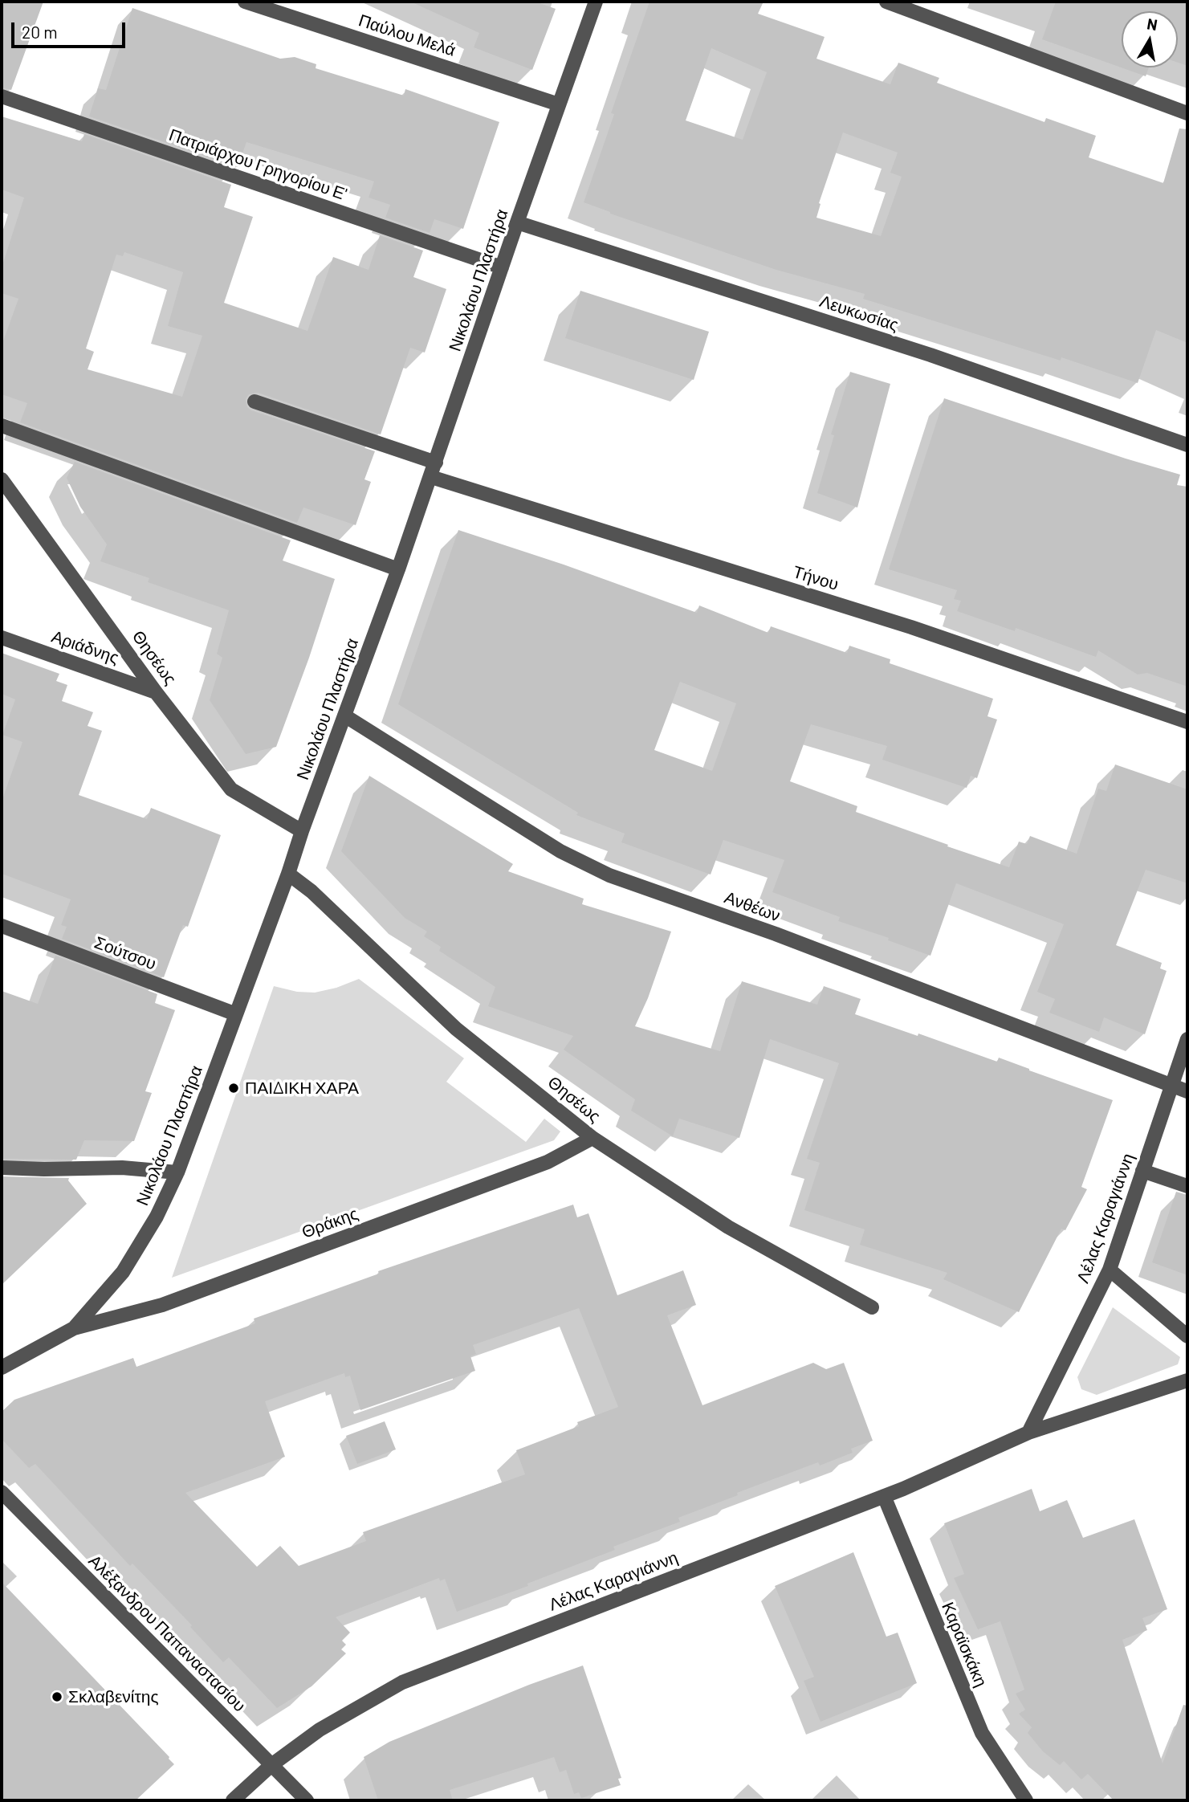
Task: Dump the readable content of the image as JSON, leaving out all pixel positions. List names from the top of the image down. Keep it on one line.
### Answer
{"streets":{"street":["Παύλου Μελά","Πατριάρχου Γρηγορίου Ε'","Νικολάου Πλαστήρα","Λευκωσίας","Τήνου","Αριάδνης","Θησέως","Ανθέων","Σούτσου","Λέλας Καραγιάννη","Θράκης","Αλέξανδρου Παπαναστασίου","Καραϊσκάκη"]},"crossings":[["Παύλου Μελά","Νικολάου Πλαστήρα"],["Πατριάρχου Γρηγορίου Ε'","Νικολάου Πλαστήρα"],["Νικολάου Πλαστήρα","Λευκωσίας"],["Νικολάου Πλαστήρα","Τήνου"],["Νικολάου Πλαστήρα","Θησέως"],["Νικολάου Πλαστήρα","Ανθέων"],["Νικολάου Πλαστήρα","Σούτσου"],["Νικολάου Πλαστήρα","Θράκης"],["Αριάδνης","Θησέως"],["Θησέως","Θράκης"],["Ανθέων","Λέλας Καραγιάννη"],["Λέλας Καραγιάννη","Αλέξανδρου Παπαναστασίου"],["Λέλας Καραγιάννη","Καραϊσκάκη"]],"places":["ΠΑΙΔΙΚΗ ΧΑΡΑ","Σκλαβενίτης"],"scale_bar":"20 m","north":"top"}
